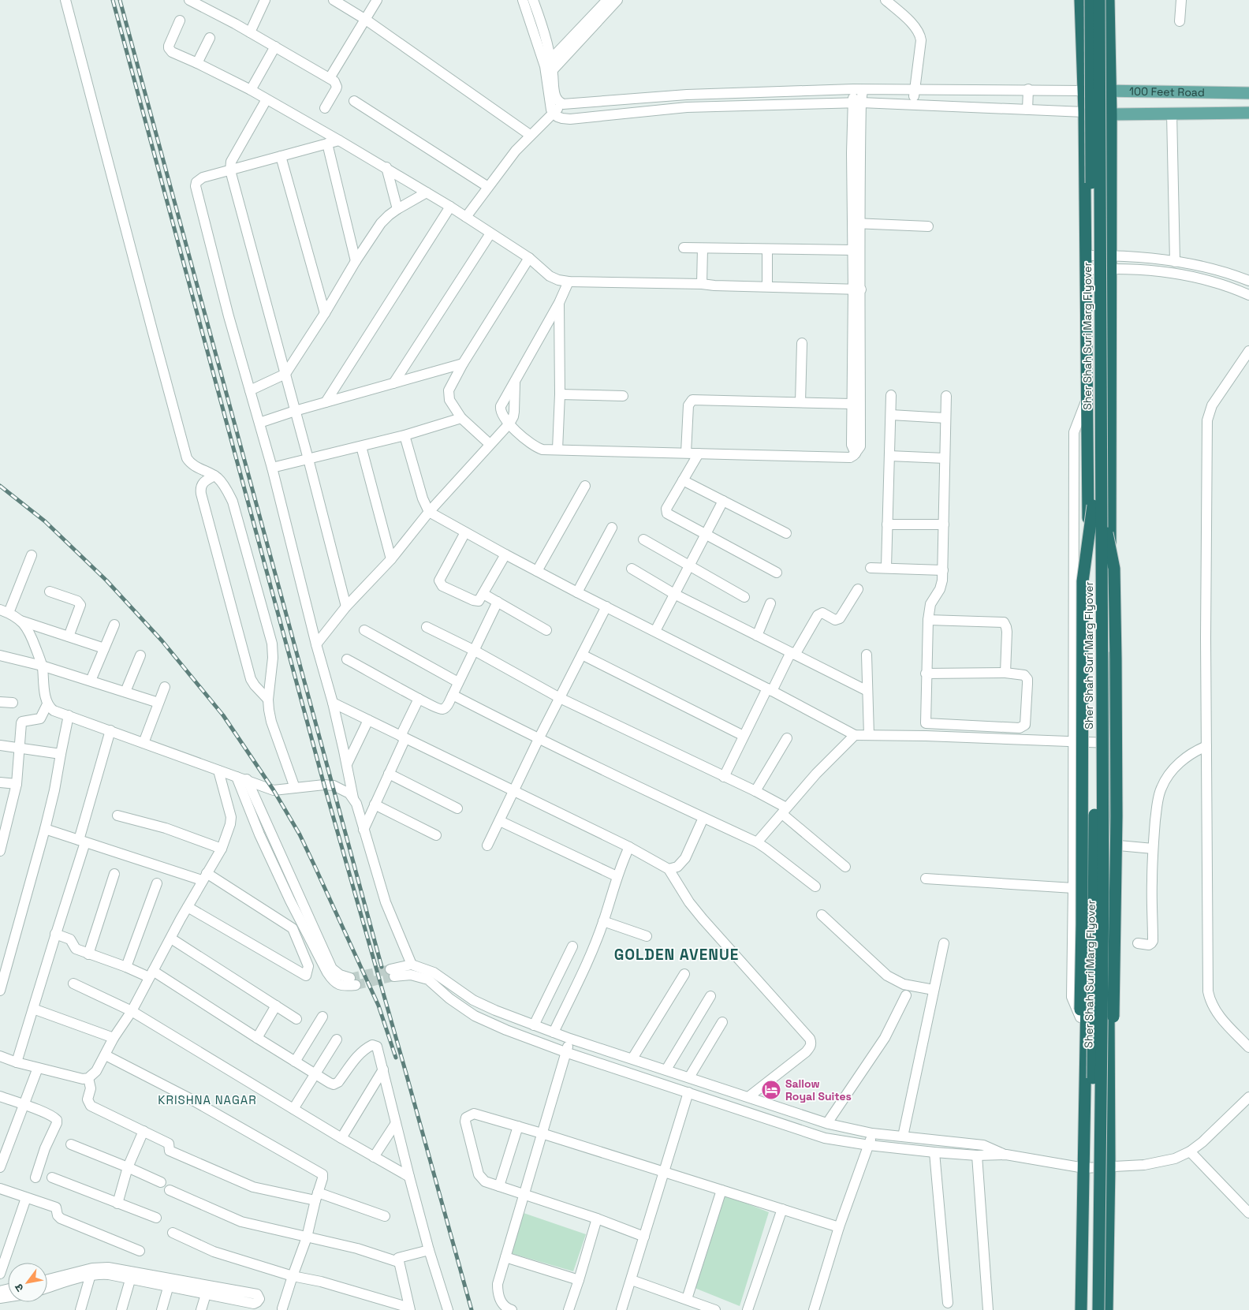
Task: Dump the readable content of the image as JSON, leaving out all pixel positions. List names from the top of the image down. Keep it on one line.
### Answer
{"streets":{"highway":["Sher Shah Suri Marg Flyover"],"main road":["100 Feet Road"]},"districts":["GOLDEN AVENUE","KRISHNA NAGAR"],"places":{"hotel":["Sallow Royal Suites"]},"north":"bottom left"}
